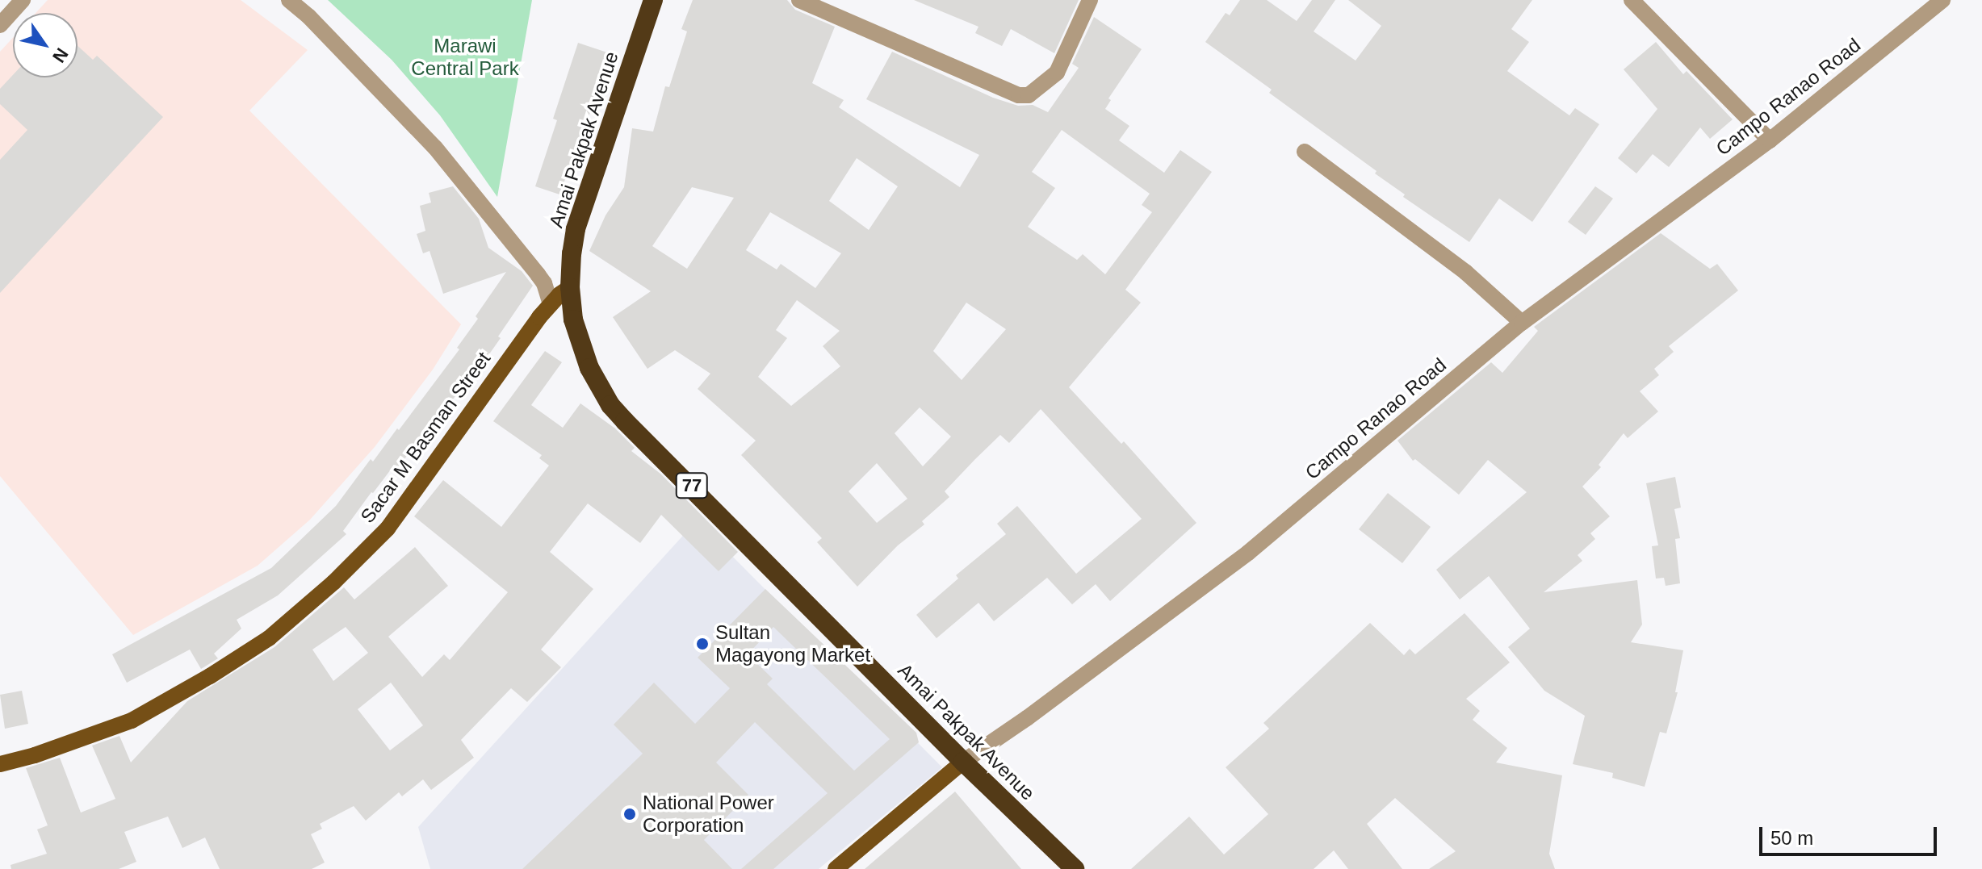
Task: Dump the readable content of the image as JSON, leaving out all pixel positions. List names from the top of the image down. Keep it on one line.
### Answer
{"streets":{"highway":["Amai Pakpak Avenue","77"],"main road":["Campo Ranao Road","Sacar M Basman Street"]},"crossings":[["Campo Ranao Road","Amai Pakpak Avenue"],["Amai Pakpak Avenue","Sacar M Basman Street"]],"parks":["Marawi Central Park"],"places":["Sultan Magayong Market","National Power Corporation"],"scale_bar":"50 m","north":"bottom right"}
